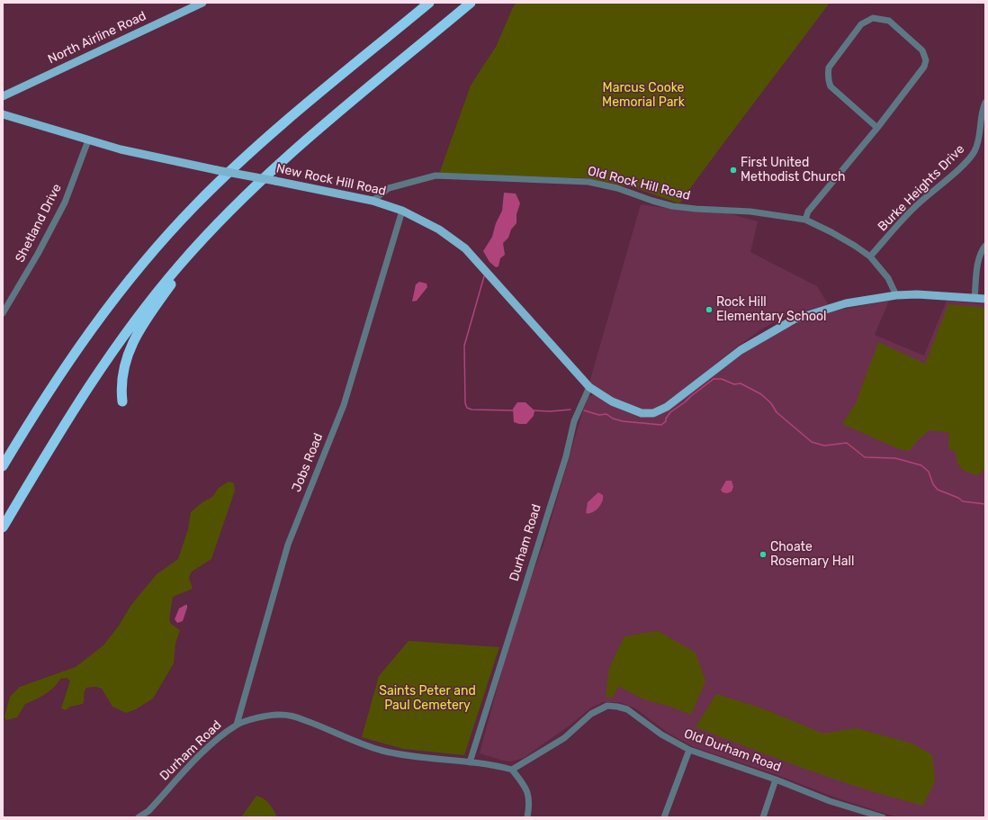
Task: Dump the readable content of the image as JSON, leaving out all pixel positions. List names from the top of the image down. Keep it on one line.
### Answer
{"streets":{"main road":["North Airline Road","New Rock Hill Road"],"street":["Old Rock Hill Road","Burke Heights Drive","Shetland Drive","Jobs Road","Durham Road","Old Durham Road"]},"crossings":[["New Rock Hill Road","Old Rock Hill Road"],["New Rock Hill Road","Shetland Drive"],["New Rock Hill Road","Jobs Road"],["New Rock Hill Road","Durham Road"],["Old Rock Hill Road","Burke Heights Drive"],["Jobs Road","Durham Road"]],"parks":["Marcus Cooke Memorial Park","Saints Peter and Paul Cemetery"],"places":["First United Methodist Church","Rock Hill Elementary School","Choate Rosemary Hall"]}
